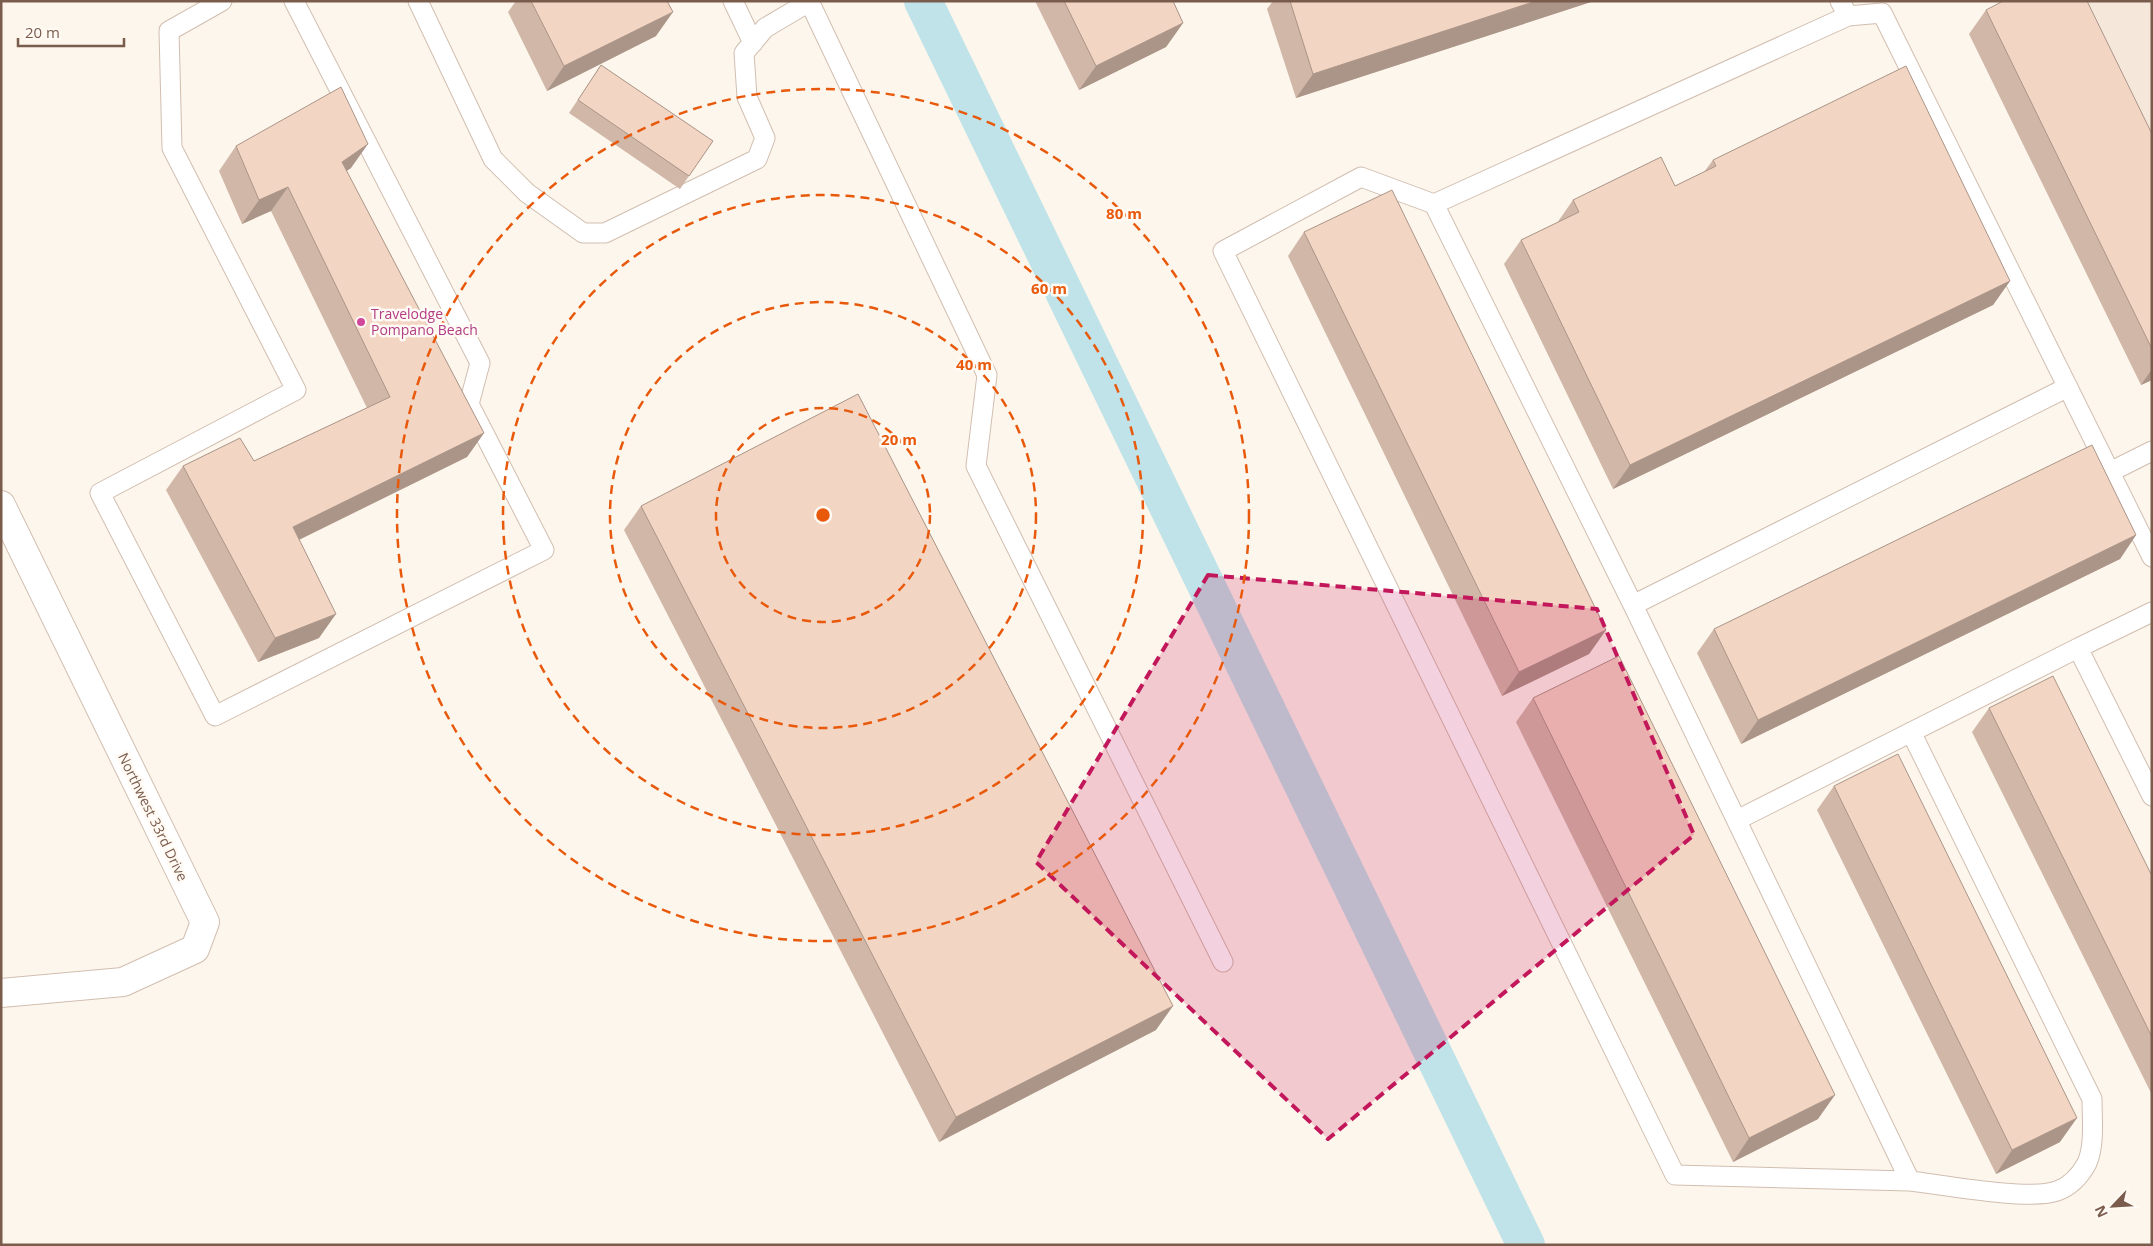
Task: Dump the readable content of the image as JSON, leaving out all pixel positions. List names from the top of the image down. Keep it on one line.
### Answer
{"streets":{"street":["Northwest 33rd Drive"]},"places":["Travelodge Pompano Beach"],"scale_bar":"20 m","north":"bottom left","rings":["80 m","60 m","40 m","20 m"]}
